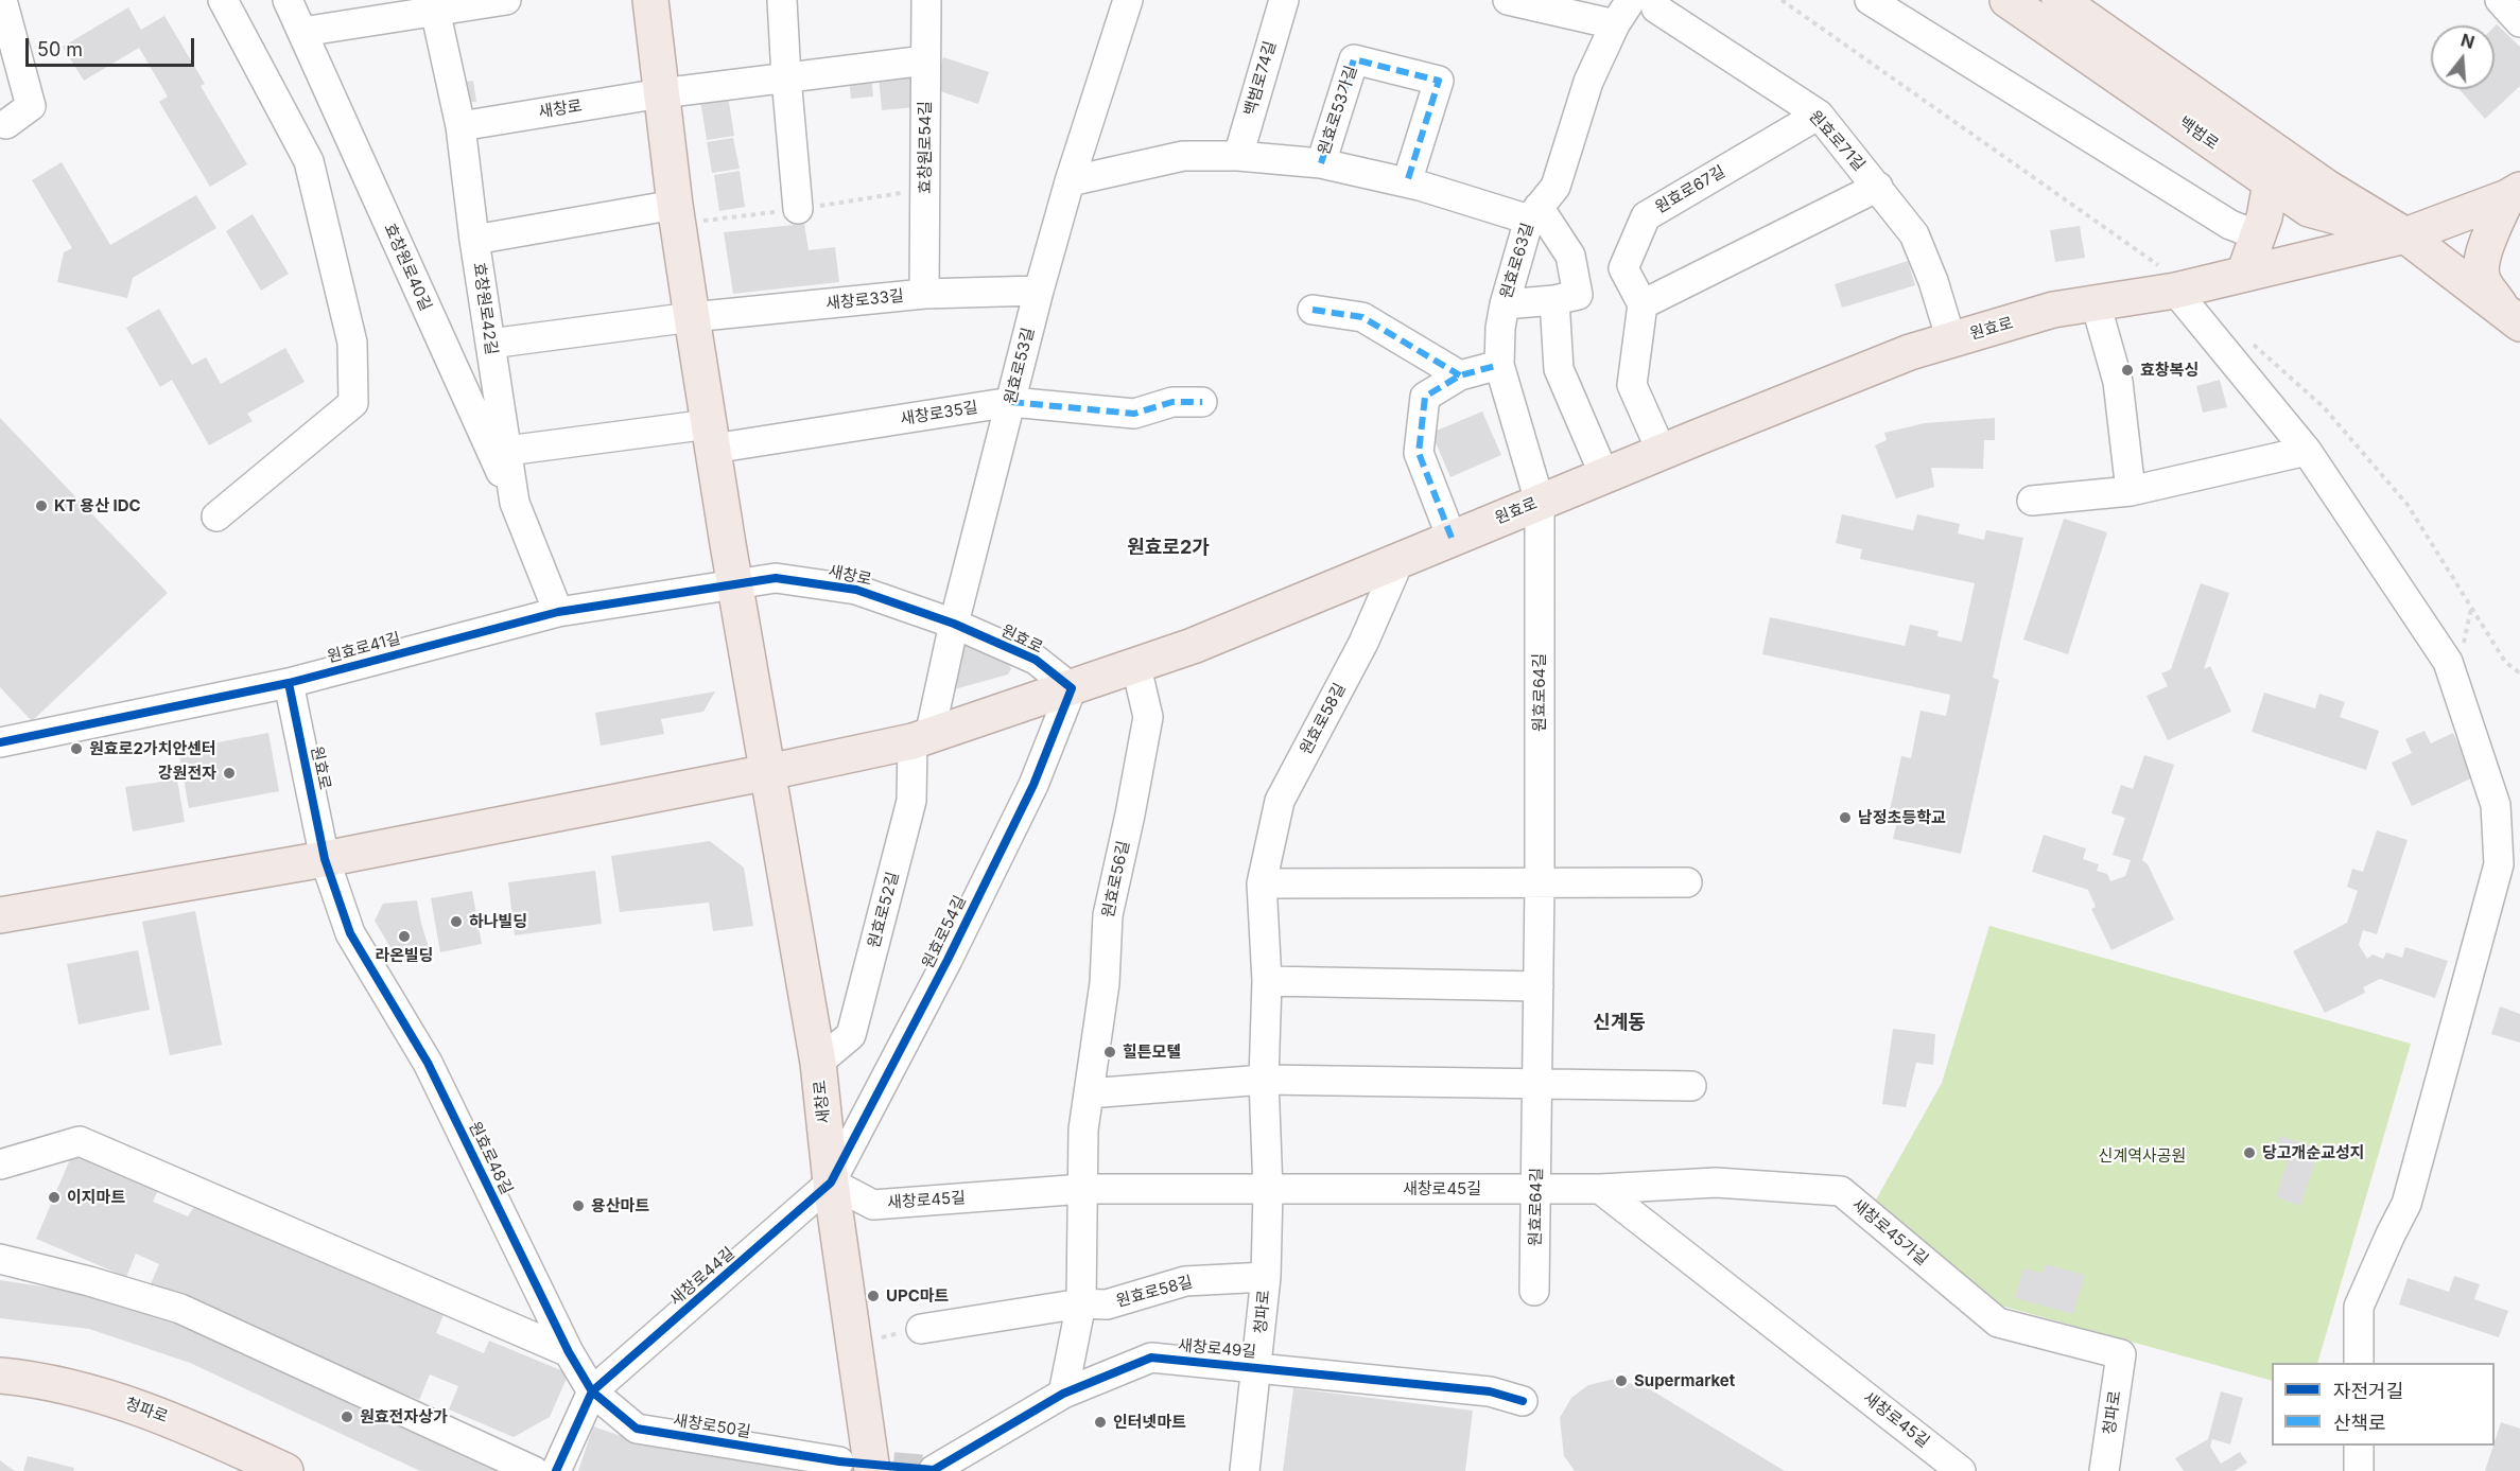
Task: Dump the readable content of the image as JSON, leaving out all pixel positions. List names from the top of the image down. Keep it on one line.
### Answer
{"streets":{"main road":["새창로","백범로","원효로","청파로"],"street":["백범로74길","원효로53가길","원효로71길","효창원로54길","원효로67길","원효로63길","효창원로40길","새창로33길","효창원로42길","원효로53길","새창로35길","원효로41길","원효로64길","원효로58길","원효로56길","원효로52길","원효로54길","원효로48길","새창로45길","새창로45가길","새창로44길","새창로49길","새창로50길"]},"crossings":[["백범로74길","원효로53가길"],["새창로","새창로33길"],["새창로","효창원로42길"],["새창로","원효로"],["새창로","원효로53길"],["새창로","새창로35길"],["새창로","원효로41길"],["새창로","원효로52길"],["새창로","원효로54길"],["새창로","새창로45길"],["새창로","새창로44길"],["원효로53가길","원효로63길"],["원효로53가길","원효로53길"],["백범로","원효로"],["원효로71길","원효로67길"],["원효로71길","원효로"],["효창원로54길","새창로33길"],["원효로63길","원효로"],["원효로63길","원효로64길"],["효창원로40길","효창원로42길"],["새창로33길","원효로53길"],["효창원로42길","원효로41길"],["원효로","원효로53길"],["원효로","원효로41길"],["원효로","원효로64길"],["원효로","원효로58길"],["원효로","원효로56길"],["원효로","원효로52길"],["원효로","원효로54길"],["원효로","원효로48길"],["원효로53길","새창로35길"],["원효로53길","원효로52길"],["원효로64길","새창로45길"],["원효로58길","원효로56길"],["원효로58길","새창로45길"],["원효로58길","청파로"],["원효로56길","새창로45길"],["원효로56길","새창로49길"],["원효로54길","새창로45길"],["원효로54길","새창로44길"],["원효로48길","새창로44길"],["원효로48길","새창로50길"],["새창로45길","새창로45가길"],["새창로45길","새창로44길"],["새창로45길","청파로"],["새창로45가길","청파로"],["새창로44길","새창로50길"],["청파로","새창로49길"]],"districts":["원효로2가","신계동"],"parks":["신계역사공원"],"places":["효창복싱","KT 용산 IDC","원효로2가치안센터","강원전자","남정초등학교","하나빌딩","라온빌딩","힐튼모텔","당고개순교성지","이지마트","용산마트","UPC마트","Supermarket","원효전자상가","인터넷마트"],"legend":["자전거길","산책로"],"scale_bar":"50 m","north":"top"}
